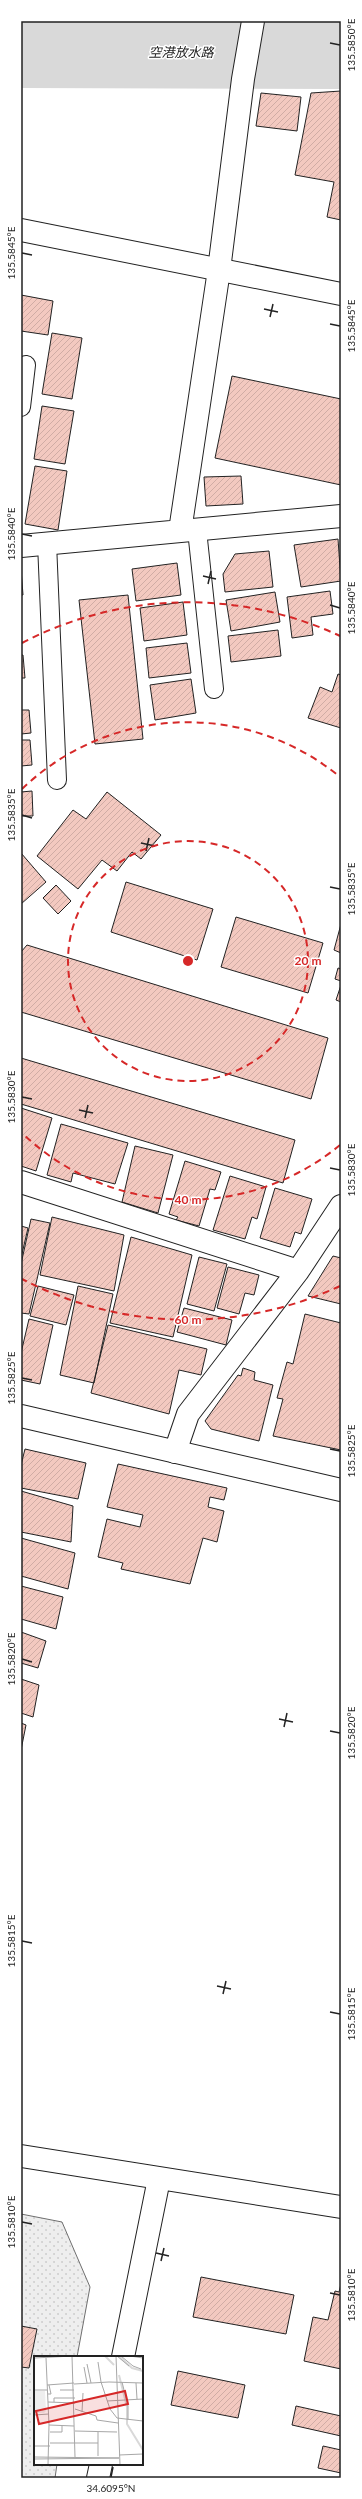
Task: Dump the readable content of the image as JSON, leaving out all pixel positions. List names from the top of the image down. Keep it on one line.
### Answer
{"water":["空港放水路"],"coordinates":["135.5850°E","135.5845°E","135.5840°E","135.5835°E","135.5830°E","135.5825°E","135.5820°E","135.5815°E","135.5810°E","34.6095°N"],"rings":["20 m","40 m","60 m"]}
